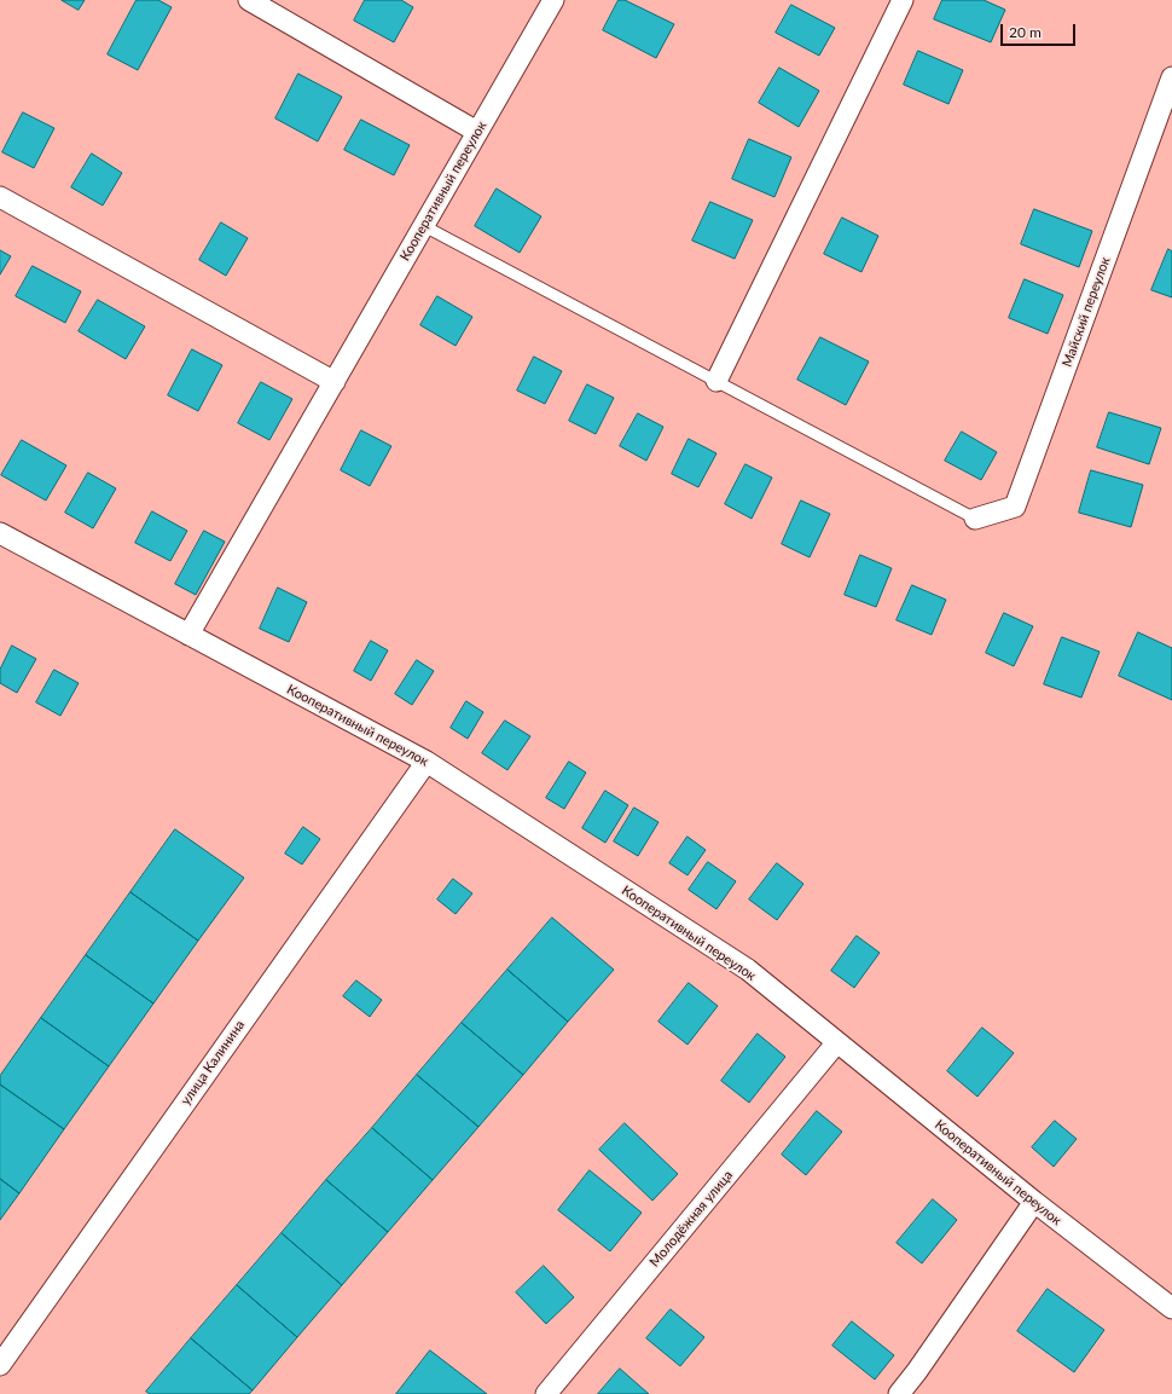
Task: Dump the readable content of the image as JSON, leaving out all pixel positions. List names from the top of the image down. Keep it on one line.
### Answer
{"streets":{"street":["Кооперативный переулок","Майский переулок","улица Калинина","Молодёжная улица"]},"crossings":[["Кооперативный переулок","улица Калинина"],["Кооперативный переулок","Молодёжная улица"]],"scale_bar":"20 m"}
